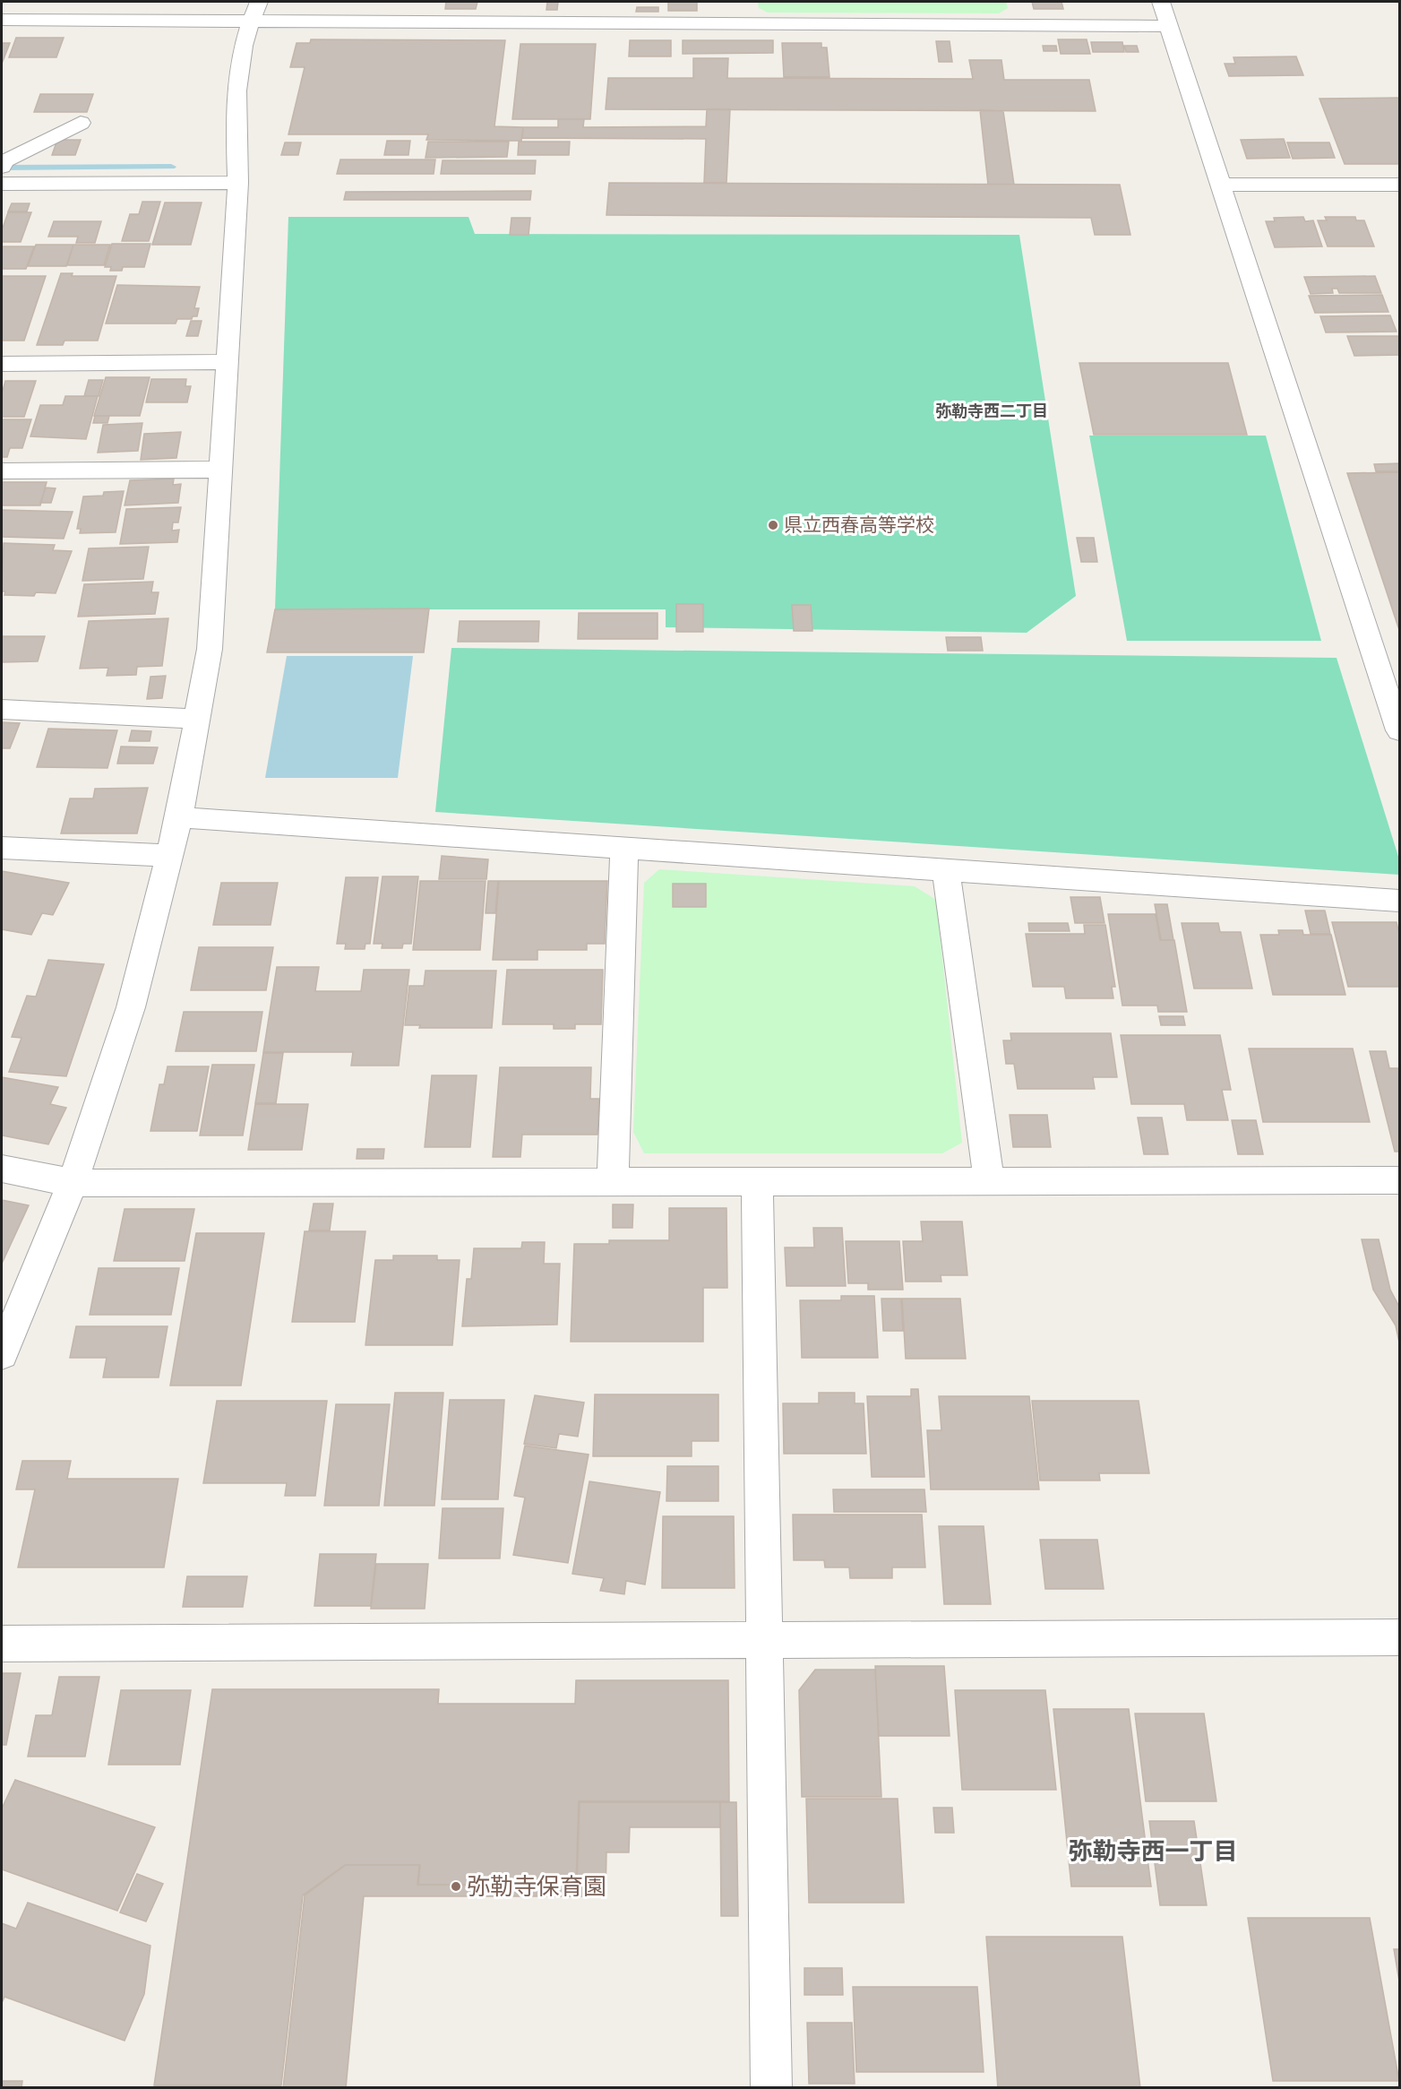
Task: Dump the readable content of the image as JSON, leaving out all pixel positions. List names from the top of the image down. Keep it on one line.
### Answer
{"districts":["弥勒寺西二丁目","弥勒寺西一丁目"],"places":["県立西春高等学校","弥勒寺保育園"]}
